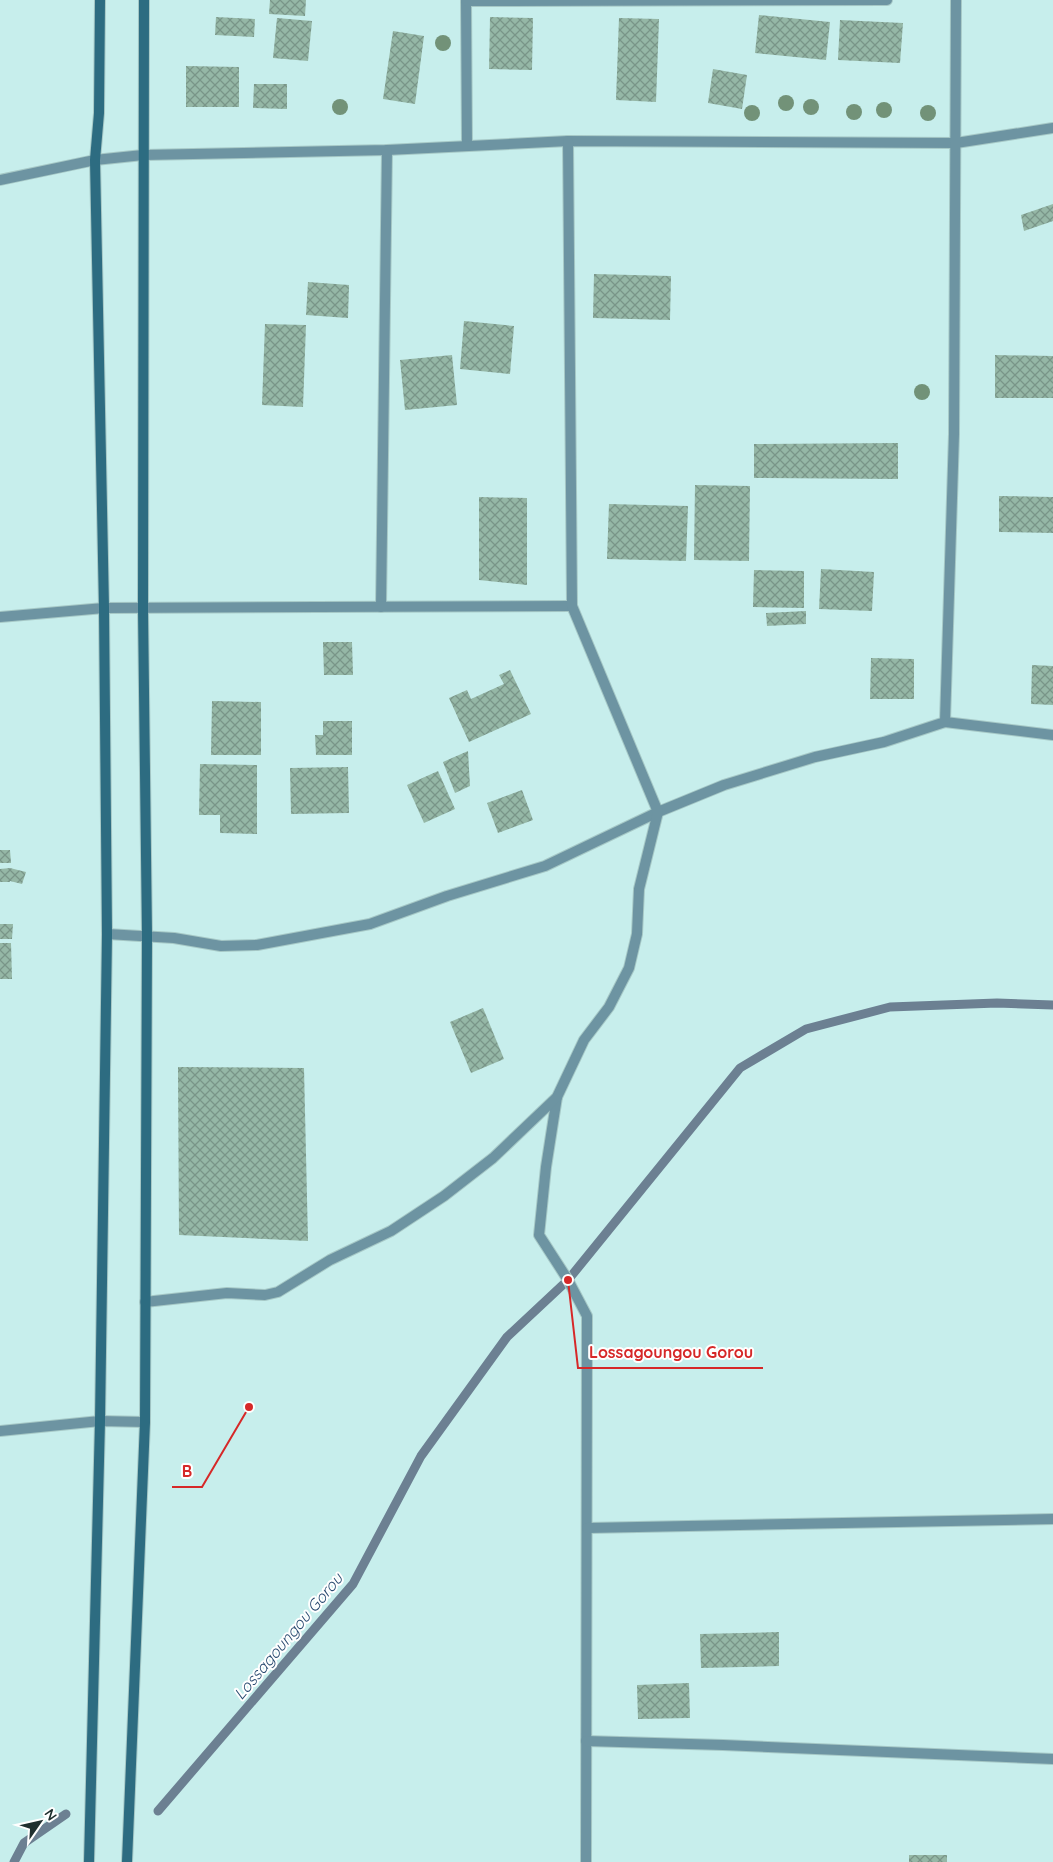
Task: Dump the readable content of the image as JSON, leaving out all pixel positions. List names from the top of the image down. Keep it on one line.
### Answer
{"water":["Lossagoungou Gorou"],"places":["Lossagoungou Gorou","B"],"north":"top right"}
